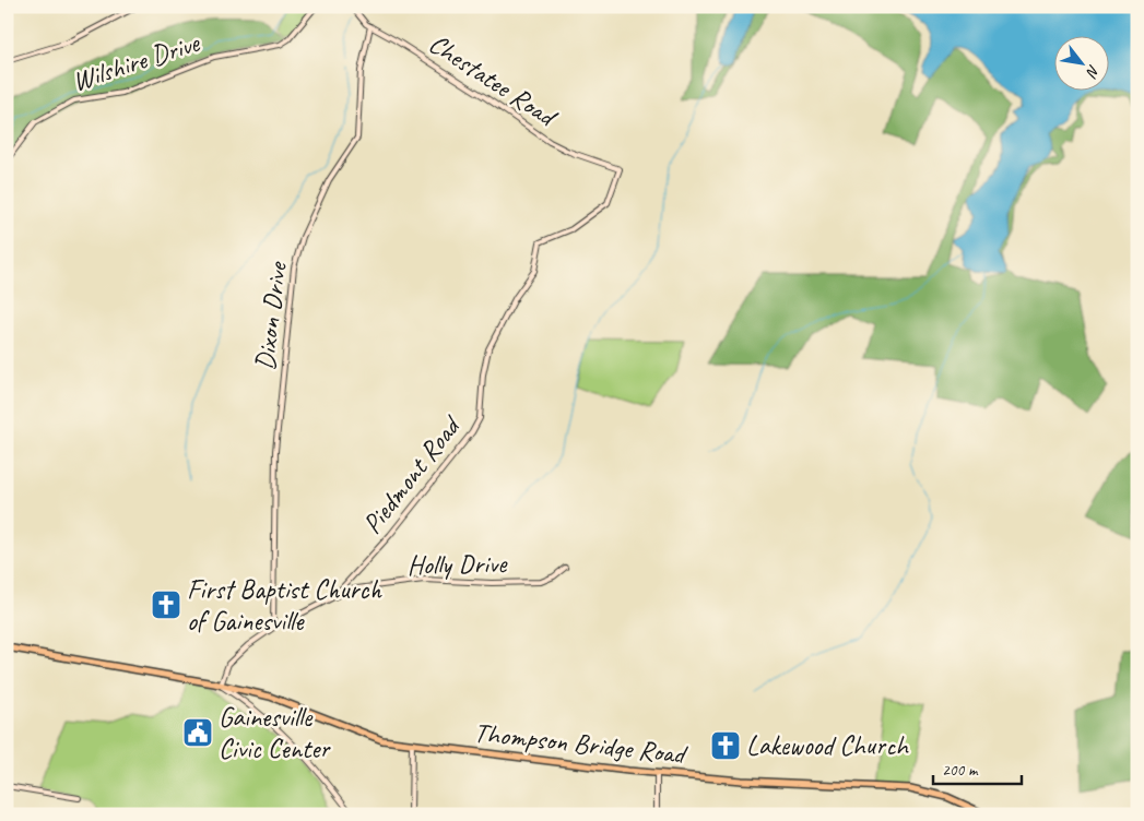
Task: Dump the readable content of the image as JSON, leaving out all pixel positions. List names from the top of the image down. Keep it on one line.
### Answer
{"streets":{"highway":["Thompson Bridge Road"],"street":["Wilshire Drive","Chestatee Road","Dixon Drive","Piedmont Road","Holly Drive"]},"crossings":[["Chestatee Road","Dixon Drive"],["Chestatee Road","Piedmont Road"],["Dixon Drive","Holly Drive"],["Holly Drive","Thompson Bridge Road"]],"places":{"church":["First Baptist Church of Gainesville","Lakewood Church"],"public building":["Gainesville Civic Center"]},"scale_bar":"200 m","north":"bottom right"}
